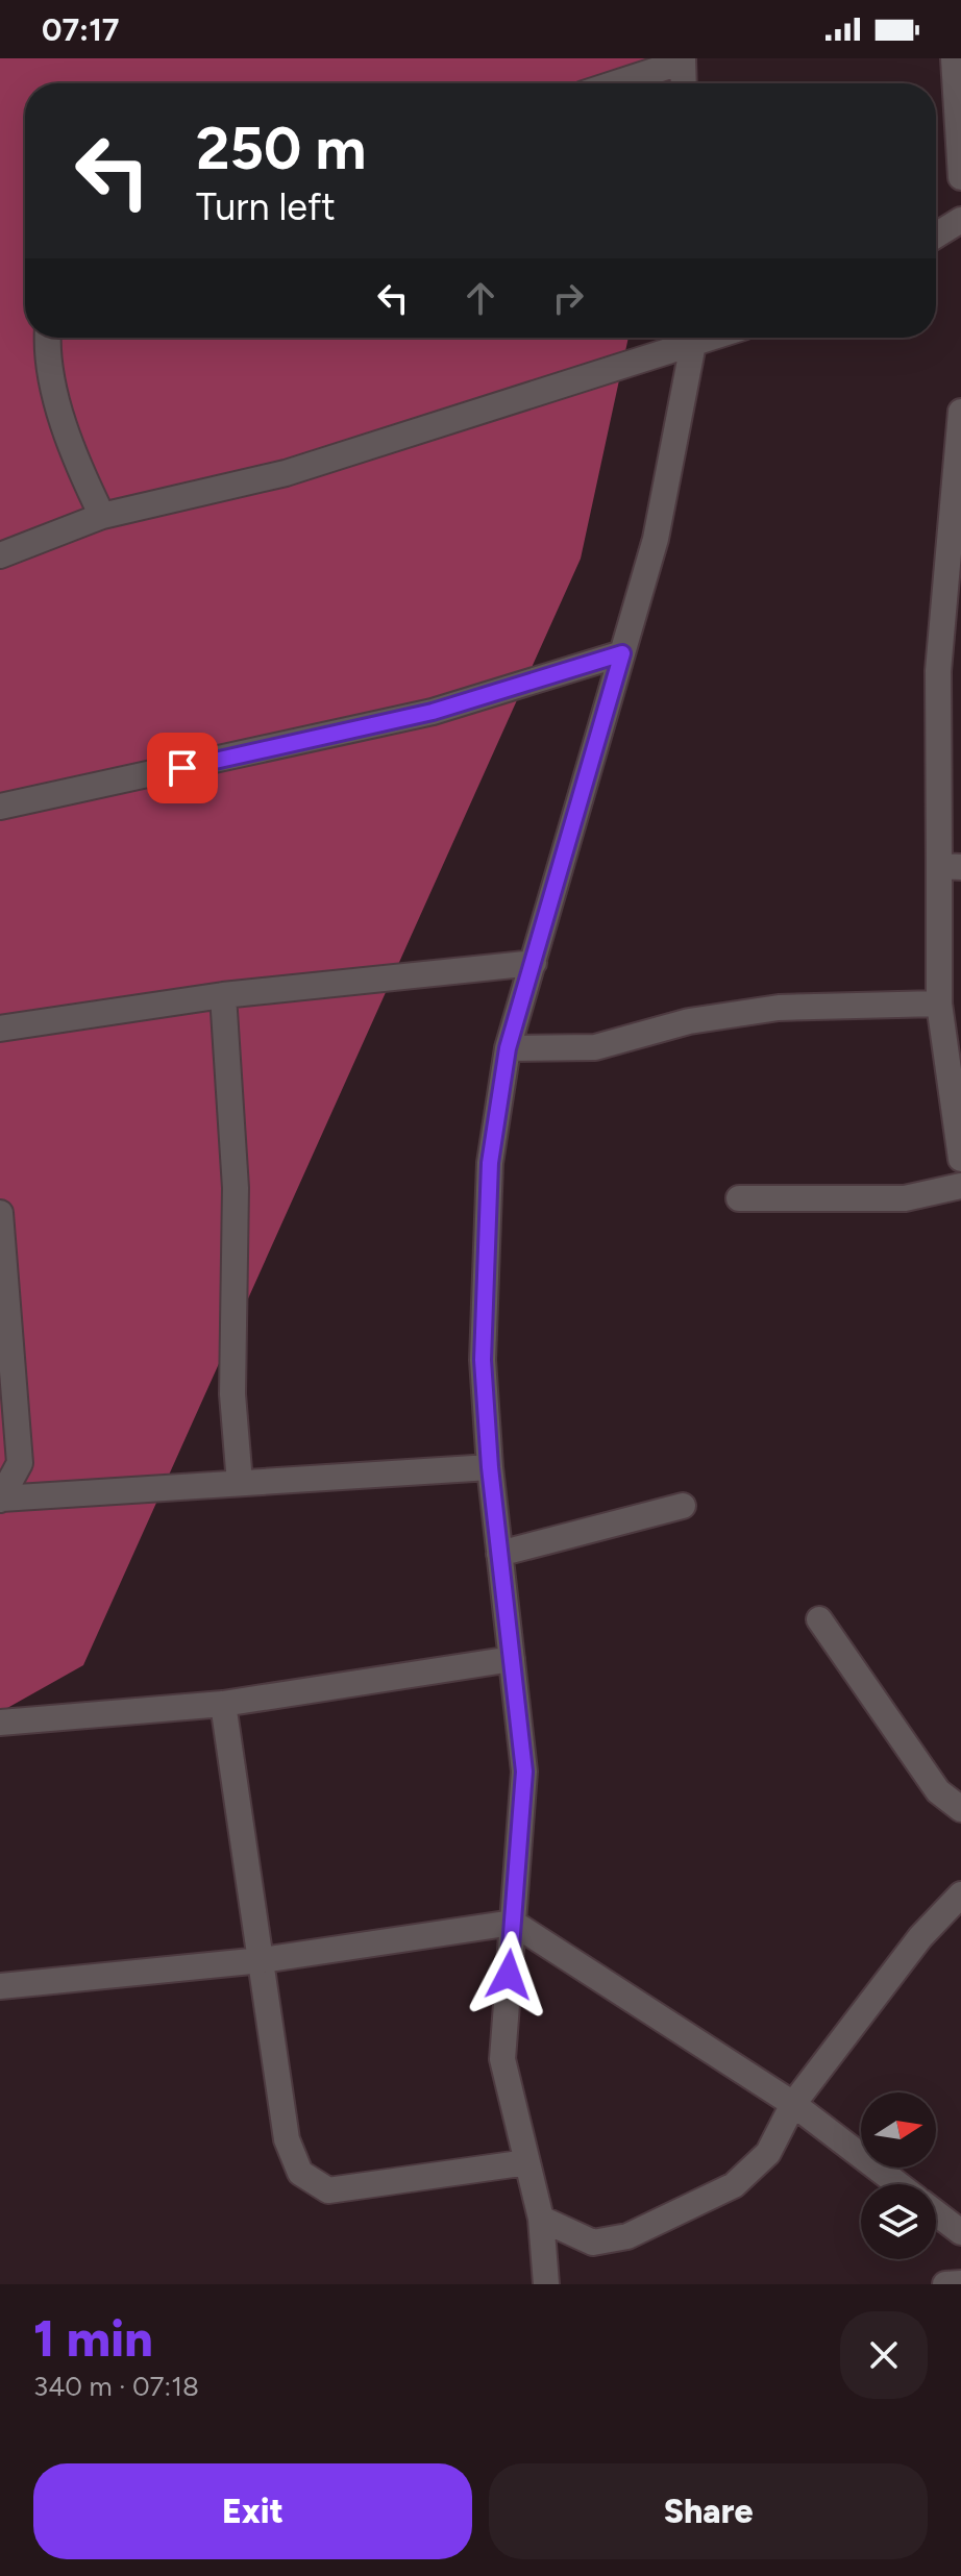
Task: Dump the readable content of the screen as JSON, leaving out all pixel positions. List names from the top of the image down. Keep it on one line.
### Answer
{"north":"right","page":{"status":"07:17","turn":["250 m","Turn left"],"heading":["1 min","340 m · 07:18"],"buttons":["Exit","Share"]}}
